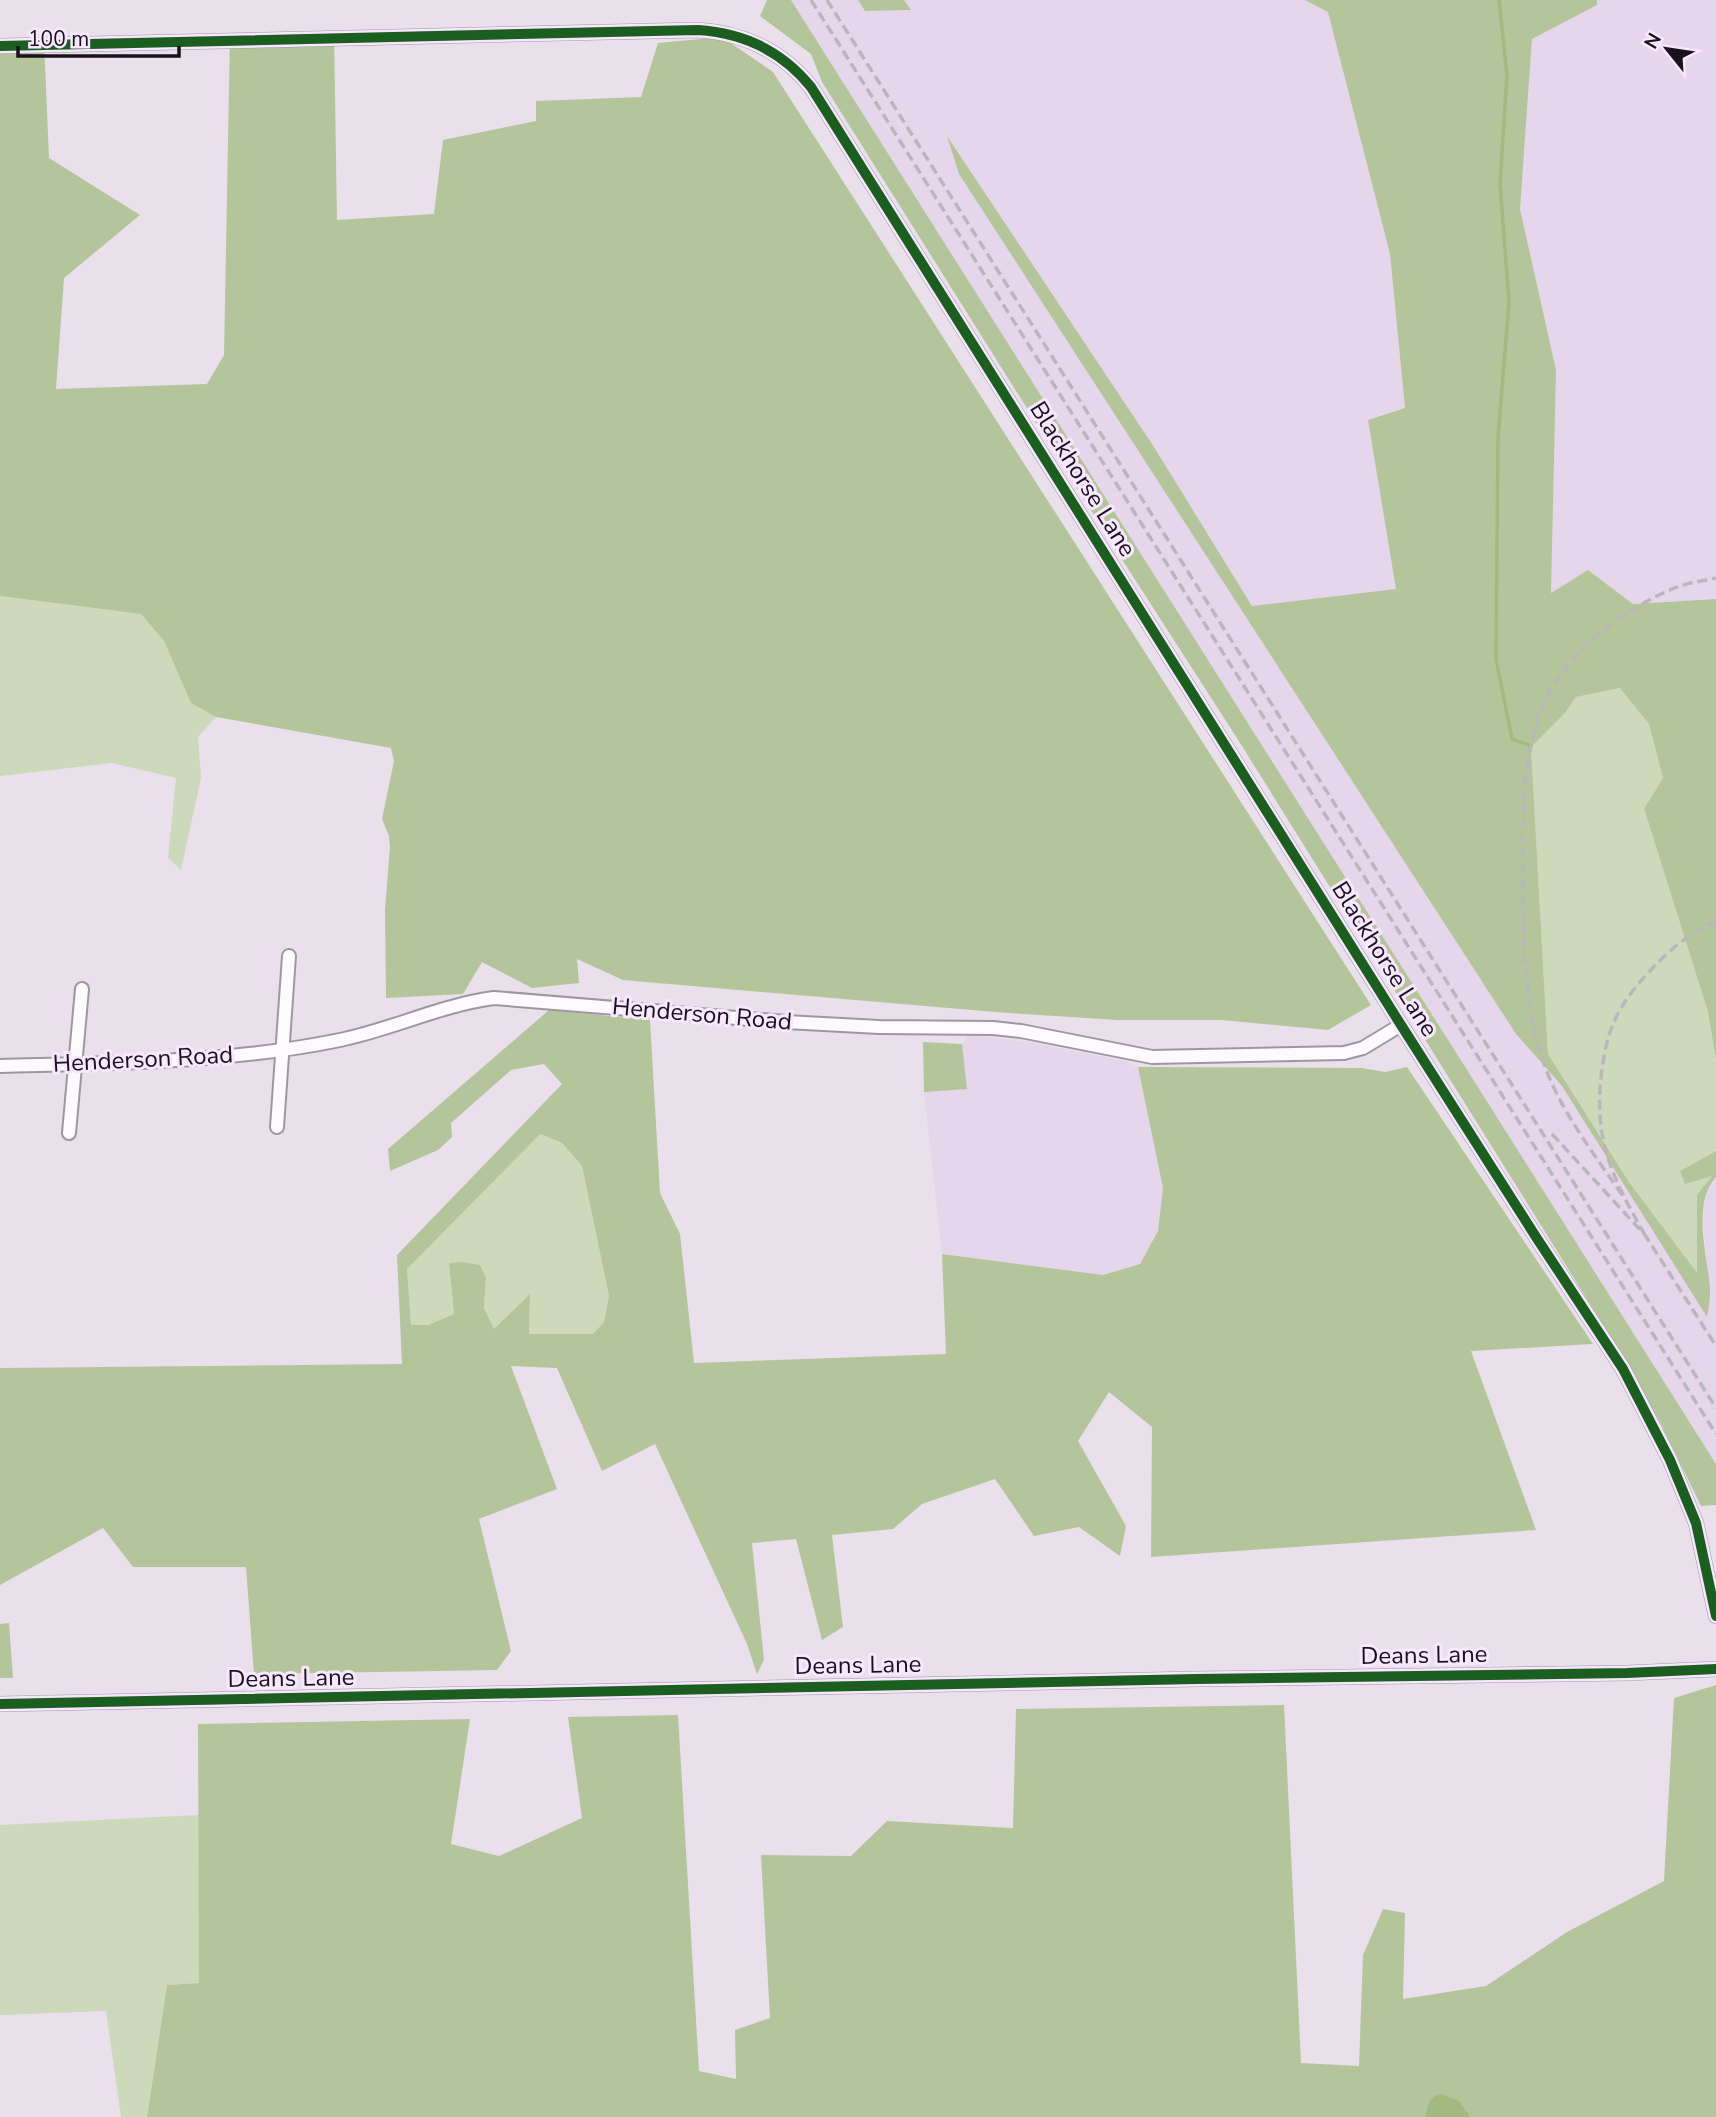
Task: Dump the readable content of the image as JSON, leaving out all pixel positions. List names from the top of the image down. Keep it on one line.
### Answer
{"streets":{"street":["Blackhorse Lane","Henderson Road","Deans Lane"]},"crossings":[["Blackhorse Lane","Henderson Road"]],"scale_bar":"100 m","north":"top left"}
